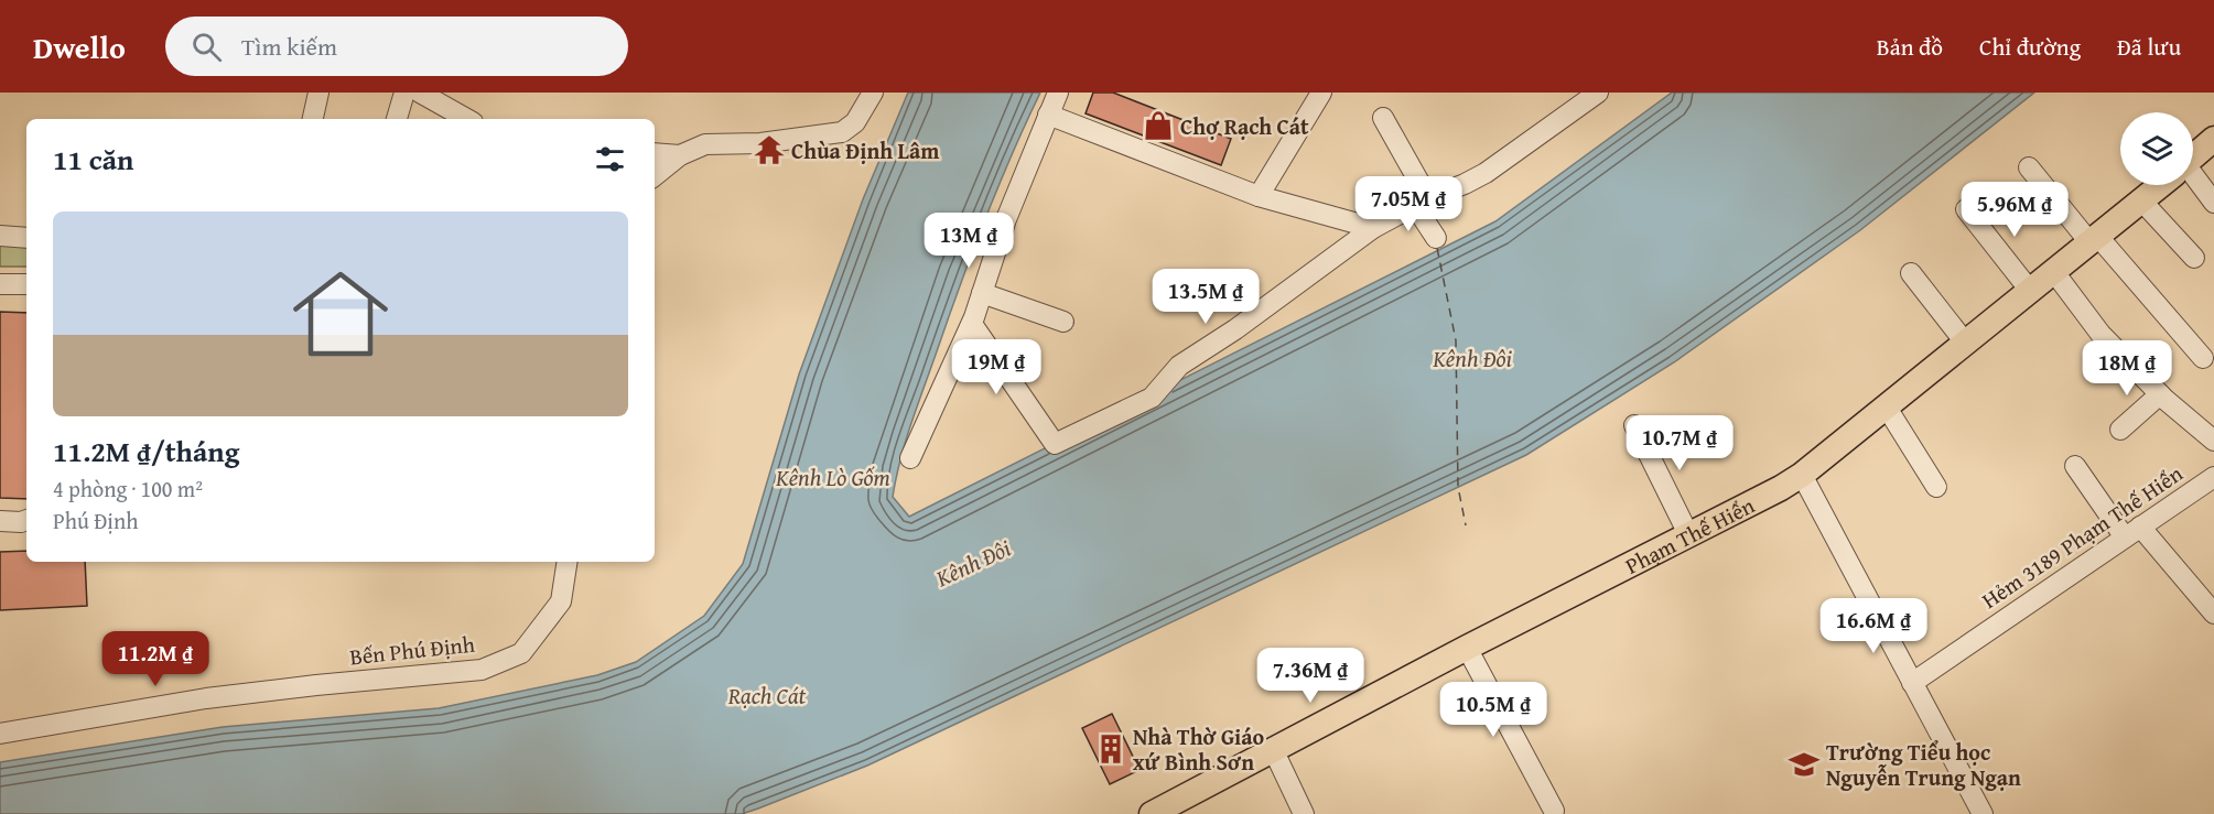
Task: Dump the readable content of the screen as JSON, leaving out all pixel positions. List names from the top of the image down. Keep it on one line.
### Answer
{"streets":{"main road":["Phạm Thế Hiển"],"street":["Hẻm 3189 Phạm Thế Hiển","Bến Phú Định"]},"water":["Kênh Đôi","Kênh Lò Gốm","Rạch Cát"],"places":{"shop":["Chợ Rạch Cát"],"temple":["Chùa Định Lâm"],"building":["Nhà Thờ Giáo xứ Bình Sơn"],"school or university":["Trường Tiểu học Nguyễn Trung Ngạn"]},"page":{"header":"Dwello","search":"Tìm kiếm","nav":["Bản đồ","Chỉ đường","Đã lưu"],"heading":"11 căn","price":["7.05M ₫","5.96M ₫","13M ₫","13.5M ₫","19M ₫","18M ₫","10.7M ₫","16.6M ₫","11.2M ₫","7.36M ₫","10.5M ₫"],"list":[{"name":"11.2M ₫/tháng","note":"4 phòng · 100 m² · Phú Định"}]}}
